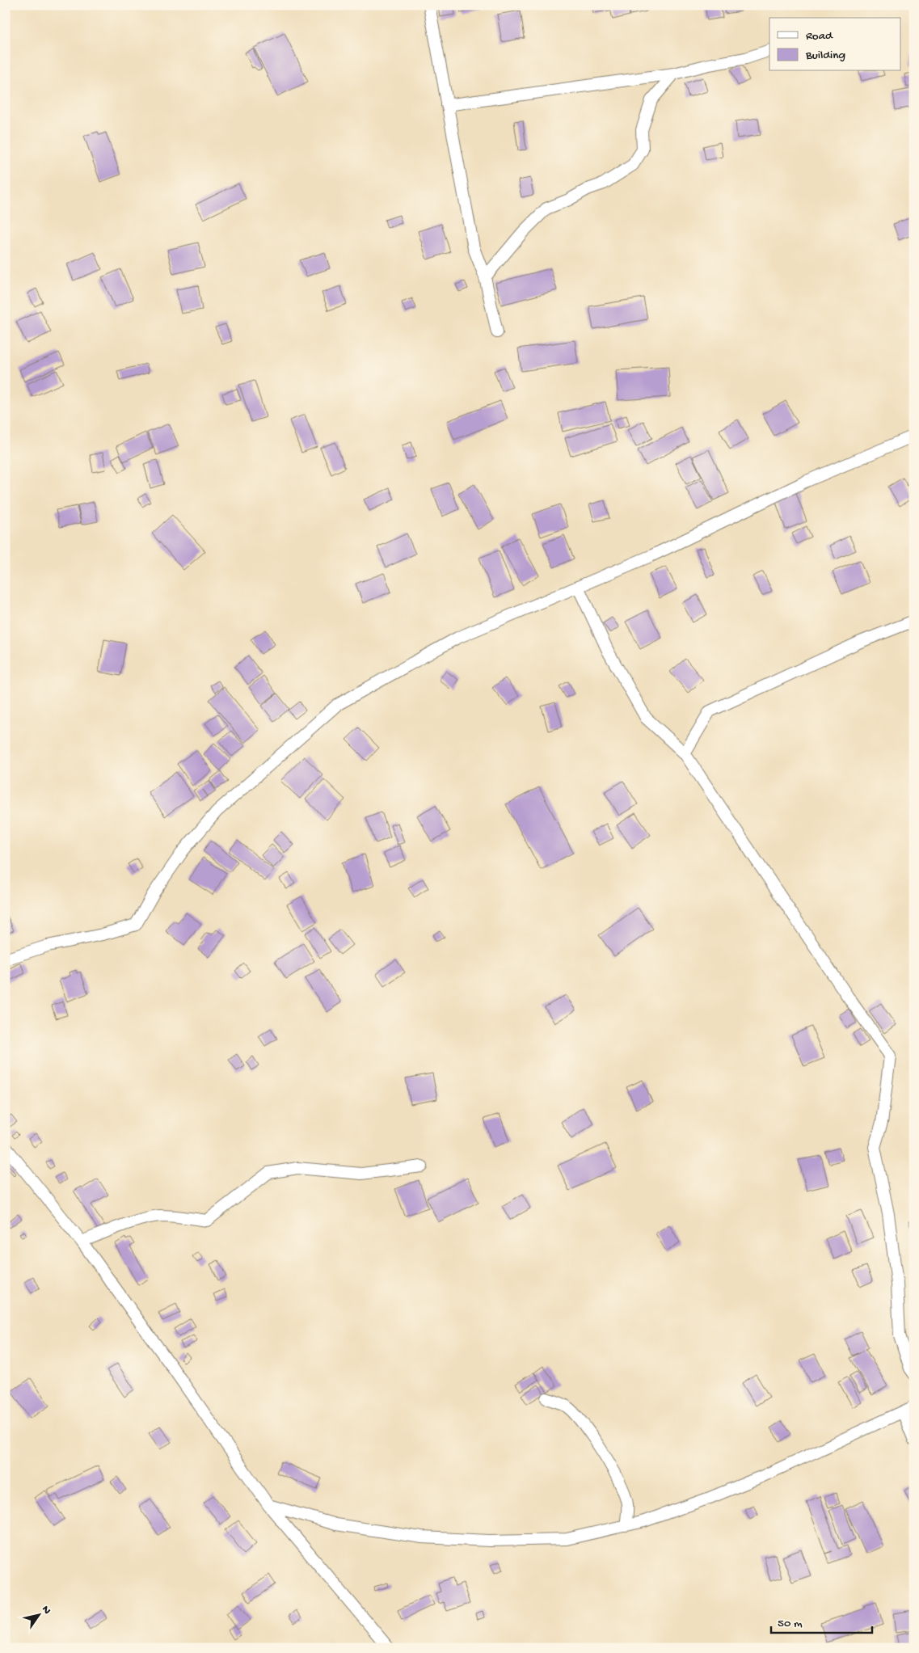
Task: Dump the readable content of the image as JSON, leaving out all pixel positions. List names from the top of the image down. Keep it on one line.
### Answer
{"legend":["Road","Building"],"scale_bar":"50 m","north":"top right"}
